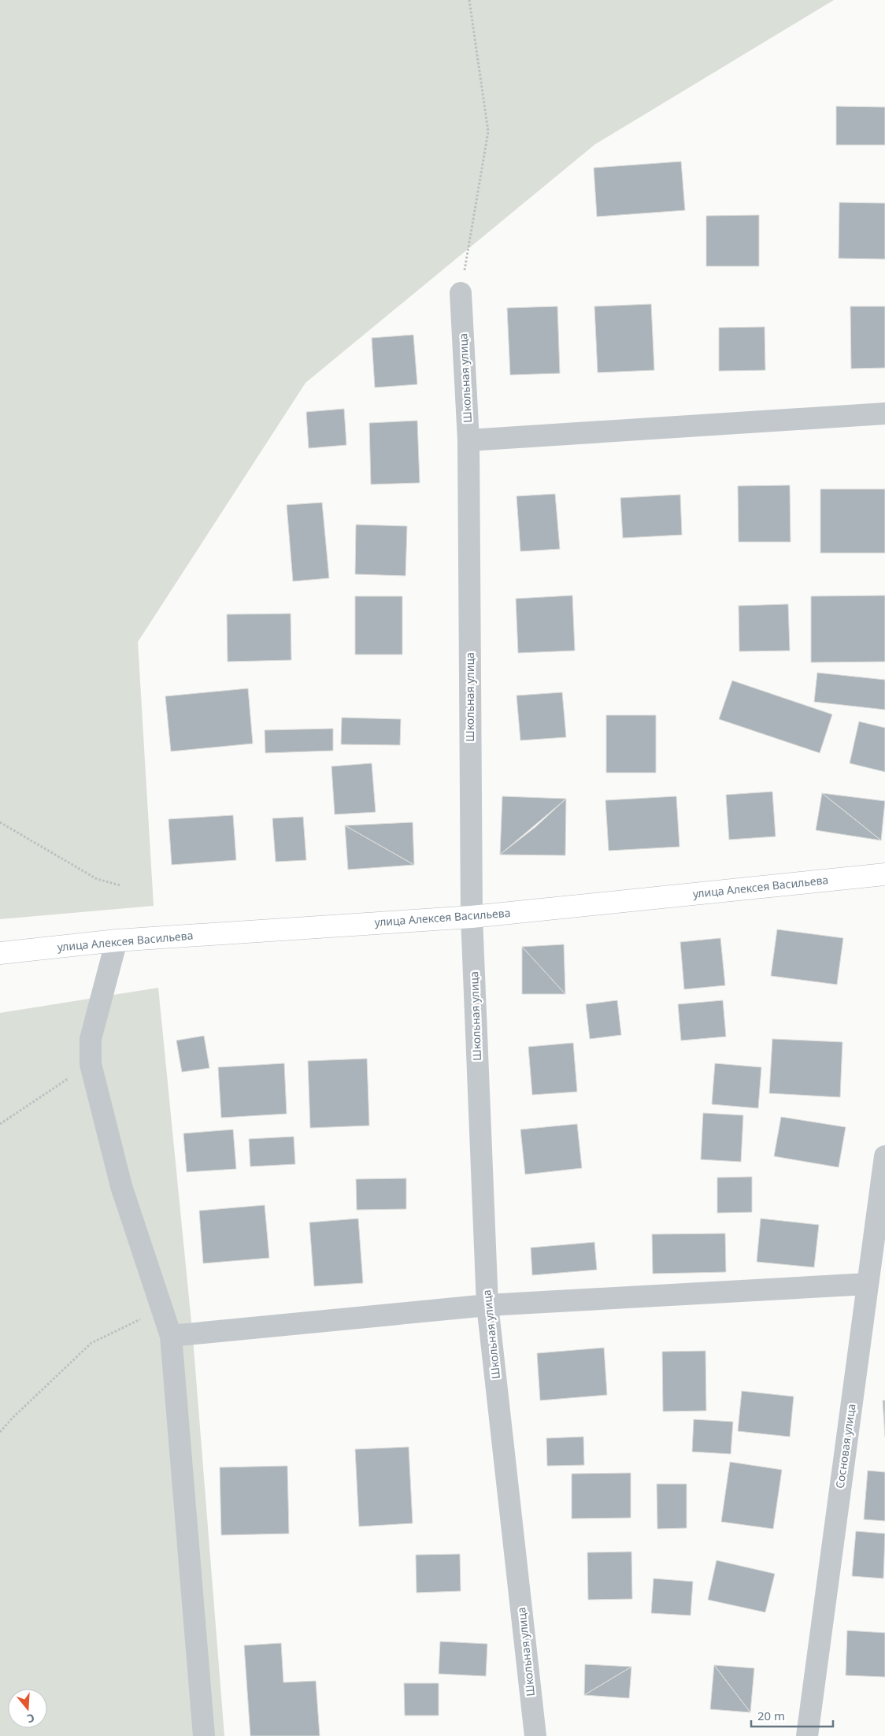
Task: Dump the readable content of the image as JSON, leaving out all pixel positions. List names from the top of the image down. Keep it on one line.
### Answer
{"streets":{"main road":["улица Алексея Васильева"],"street":["Школьная улица","Сосновая улица"]},"crossings":[["Школьная улица","улица Алексея Васильева"]],"scale_bar":"20 m","north":"bottom"}
